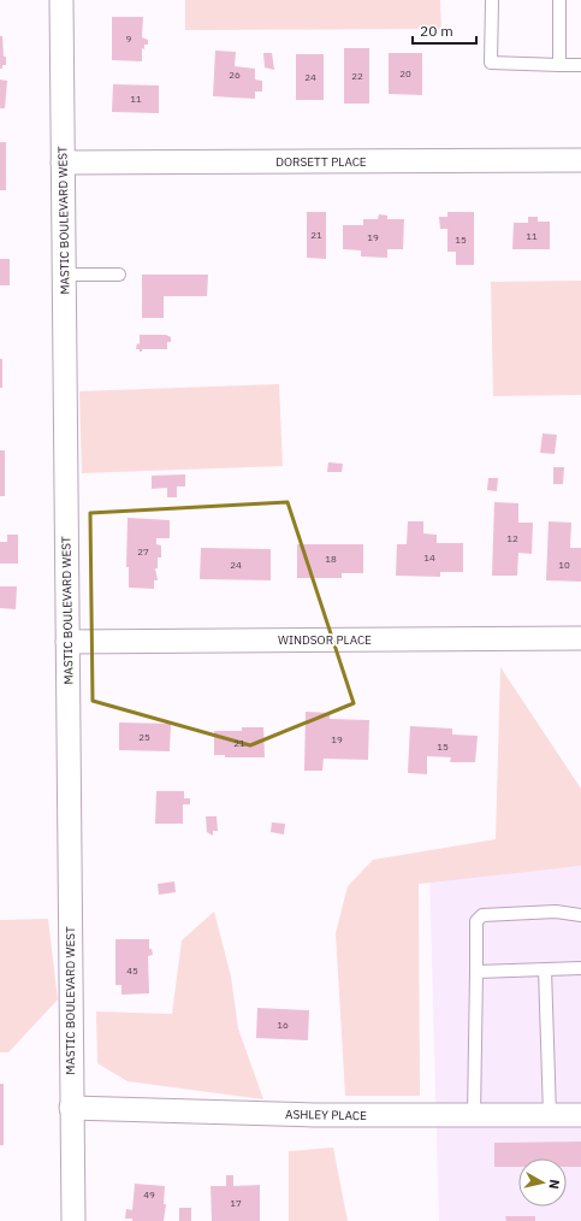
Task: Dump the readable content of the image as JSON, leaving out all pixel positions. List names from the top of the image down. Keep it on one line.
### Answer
{"streets":{"street":["DORSETT PLACE","MASTIC BOULEVARD WEST","WINDSOR PLACE","ASHLEY PLACE"]},"crossings":[["DORSETT PLACE","MASTIC BOULEVARD WEST"],["MASTIC BOULEVARD WEST","WINDSOR PLACE"],["MASTIC BOULEVARD WEST","ASHLEY PLACE"]],"house_numbers":["9","20","26","22","24","11","21","11","19","15","12","27","14","18","24","10","25","19","21","15","45","16","49","17"],"scale_bar":"20 m","north":"right"}
